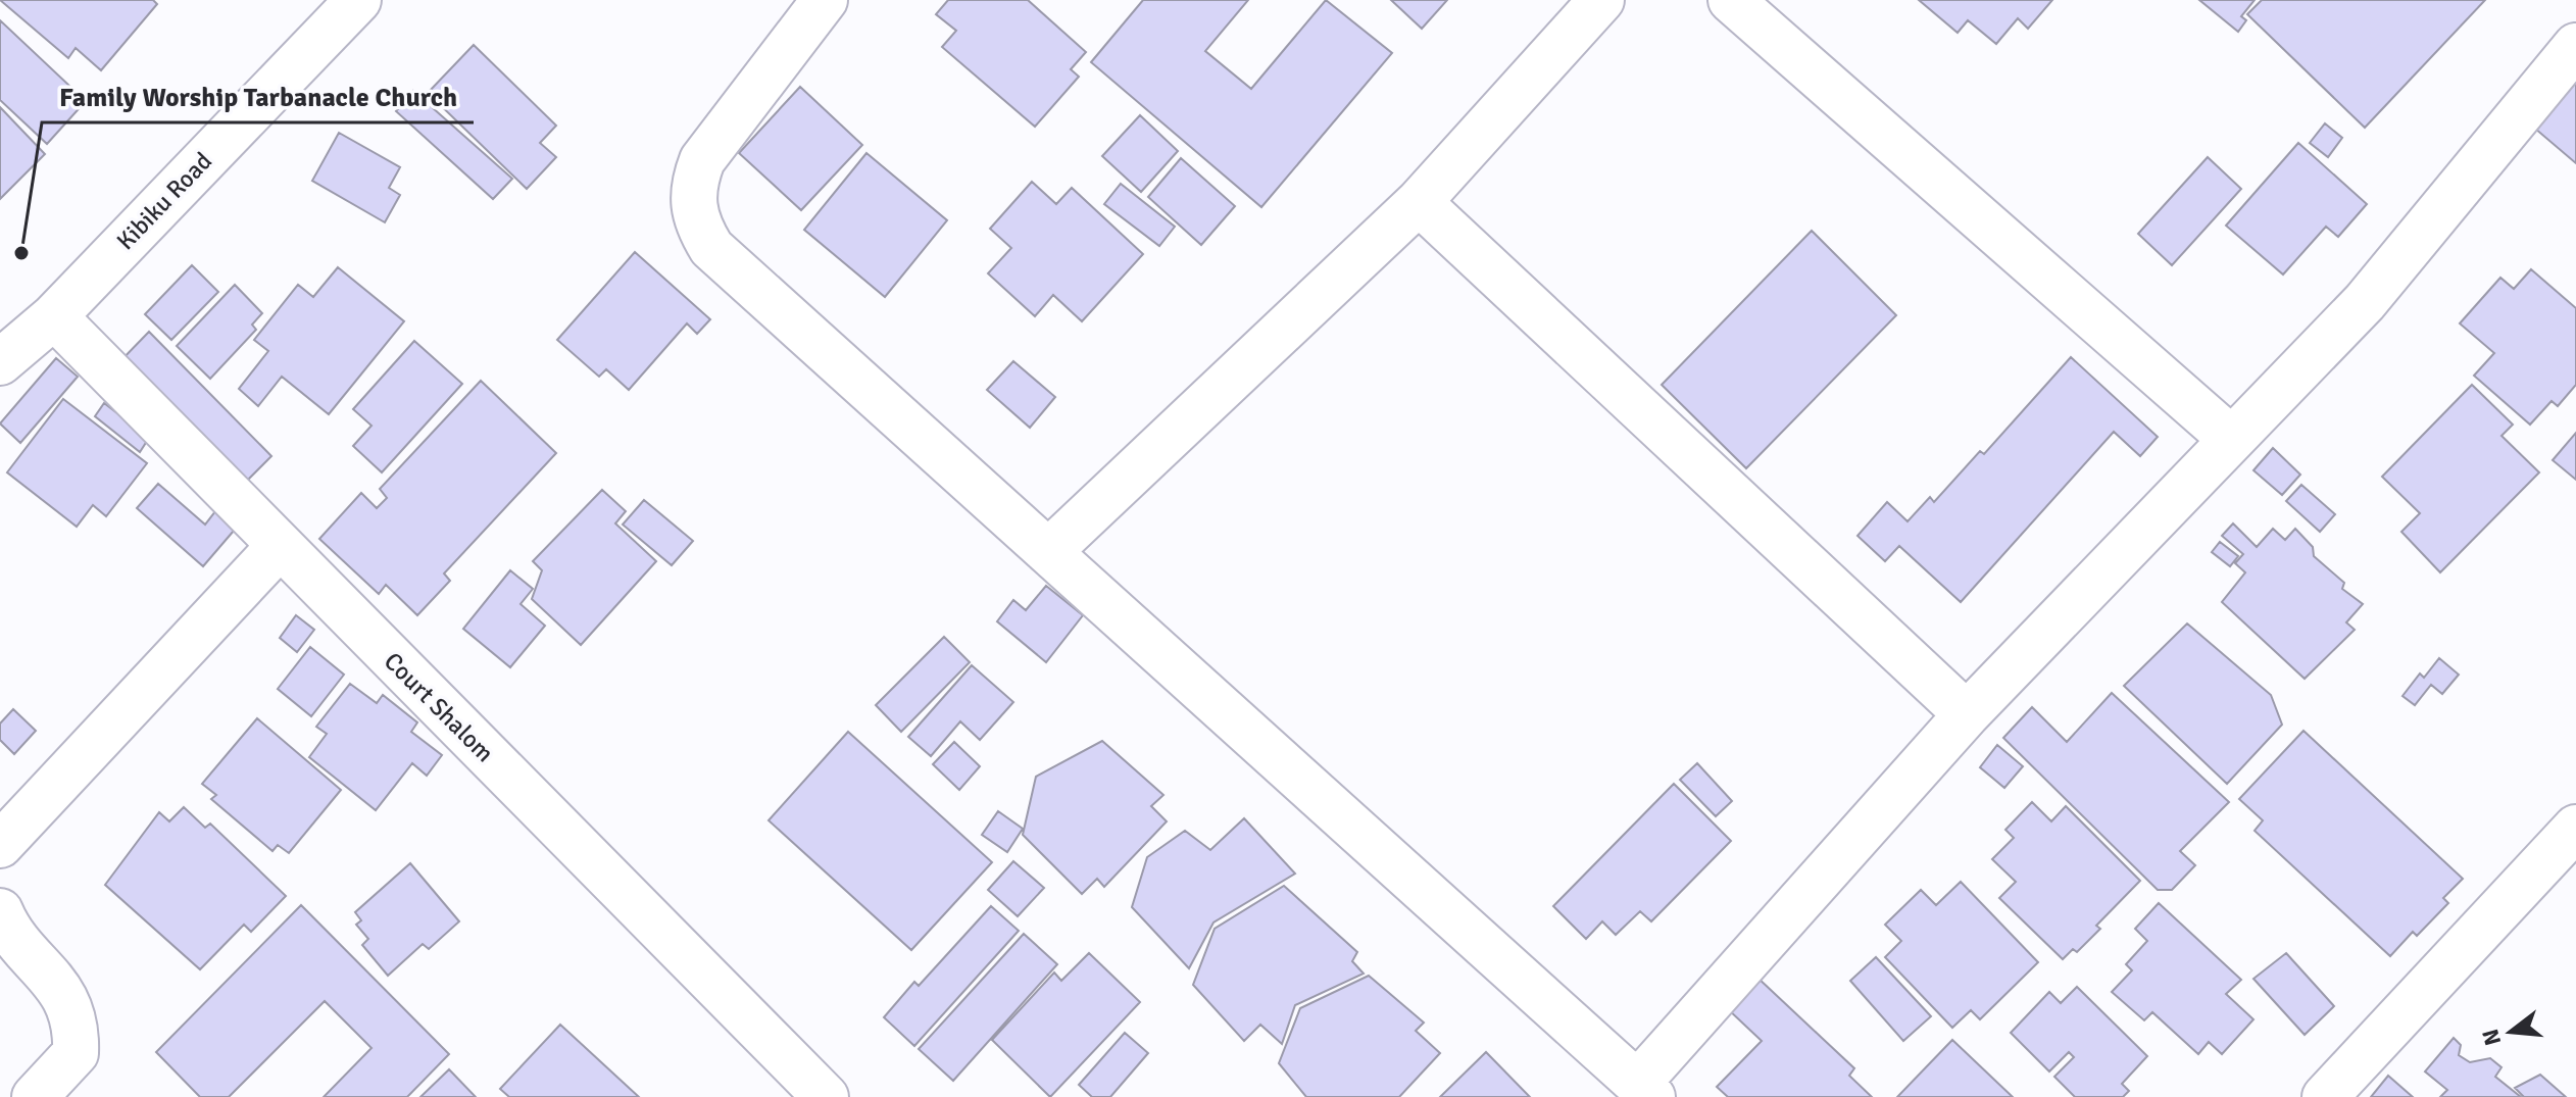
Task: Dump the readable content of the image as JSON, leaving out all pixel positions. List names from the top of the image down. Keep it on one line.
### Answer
{"streets":{"street":["Kibiku Road","Court Shalom"]},"crossings":[["Kibiku Road","Court Shalom"]],"places":["Family Worship Tarbanacle Church"],"north":"left"}
